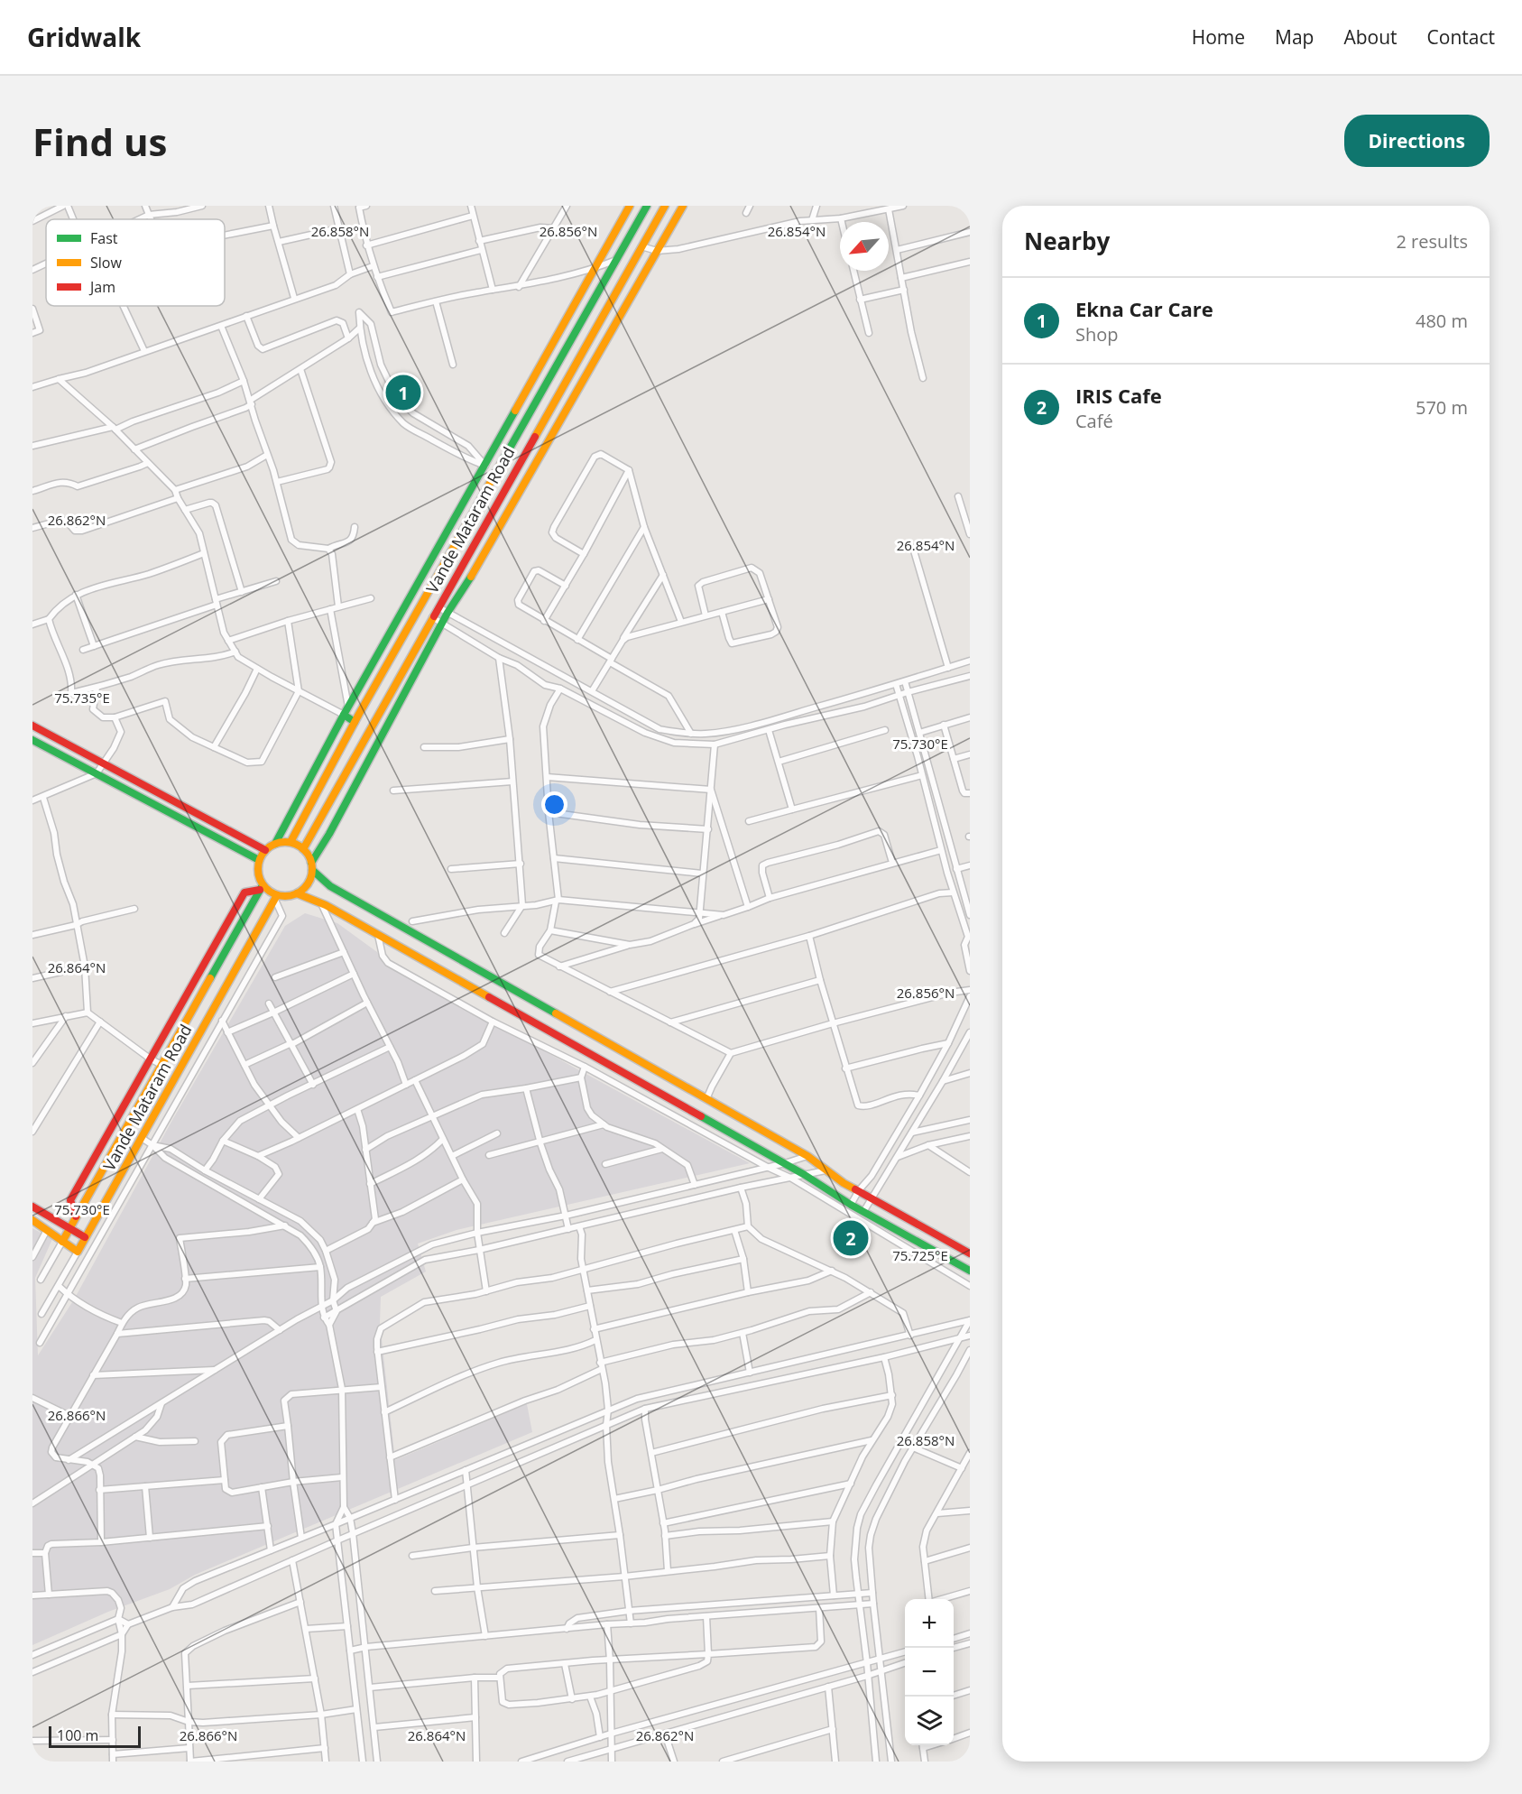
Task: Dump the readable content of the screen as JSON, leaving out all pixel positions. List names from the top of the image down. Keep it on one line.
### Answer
{"streets":{"street":["Vande Mataram Road"]},"legend":["Fast","Slow","Jam"],"scale_bar":"100 m","north":"bottom left","page":{"header":"Gridwalk","nav":["Home","Map","About","Contact"],"buttons":"Directions","title":"Find us","heading":["Nearby","2 results"],"list":[{"mark":"1","name":"Ekna Car Care","note":"Shop","value":"480 m"},{"mark":"2","name":"IRIS Cafe","note":"Café","value":"570 m"}],"pins":["1","2"],"map_buttons":["+","−"],"scale":"100 m"},"coordinates":["26.858°N","26.856°N","26.854°N","26.862°N","75.735°E","75.730°E","26.864°N","75.725°E","26.866°N"]}
